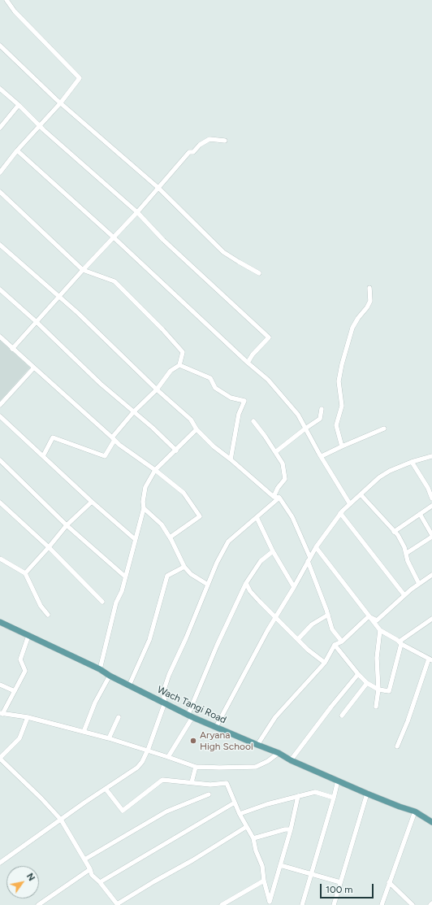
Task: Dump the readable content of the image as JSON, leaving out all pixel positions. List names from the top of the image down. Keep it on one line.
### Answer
{"streets":{"main road":["Wach Tangi Road"]},"places":["Aryana High School"],"scale_bar":"100 m","north":"top right"}
